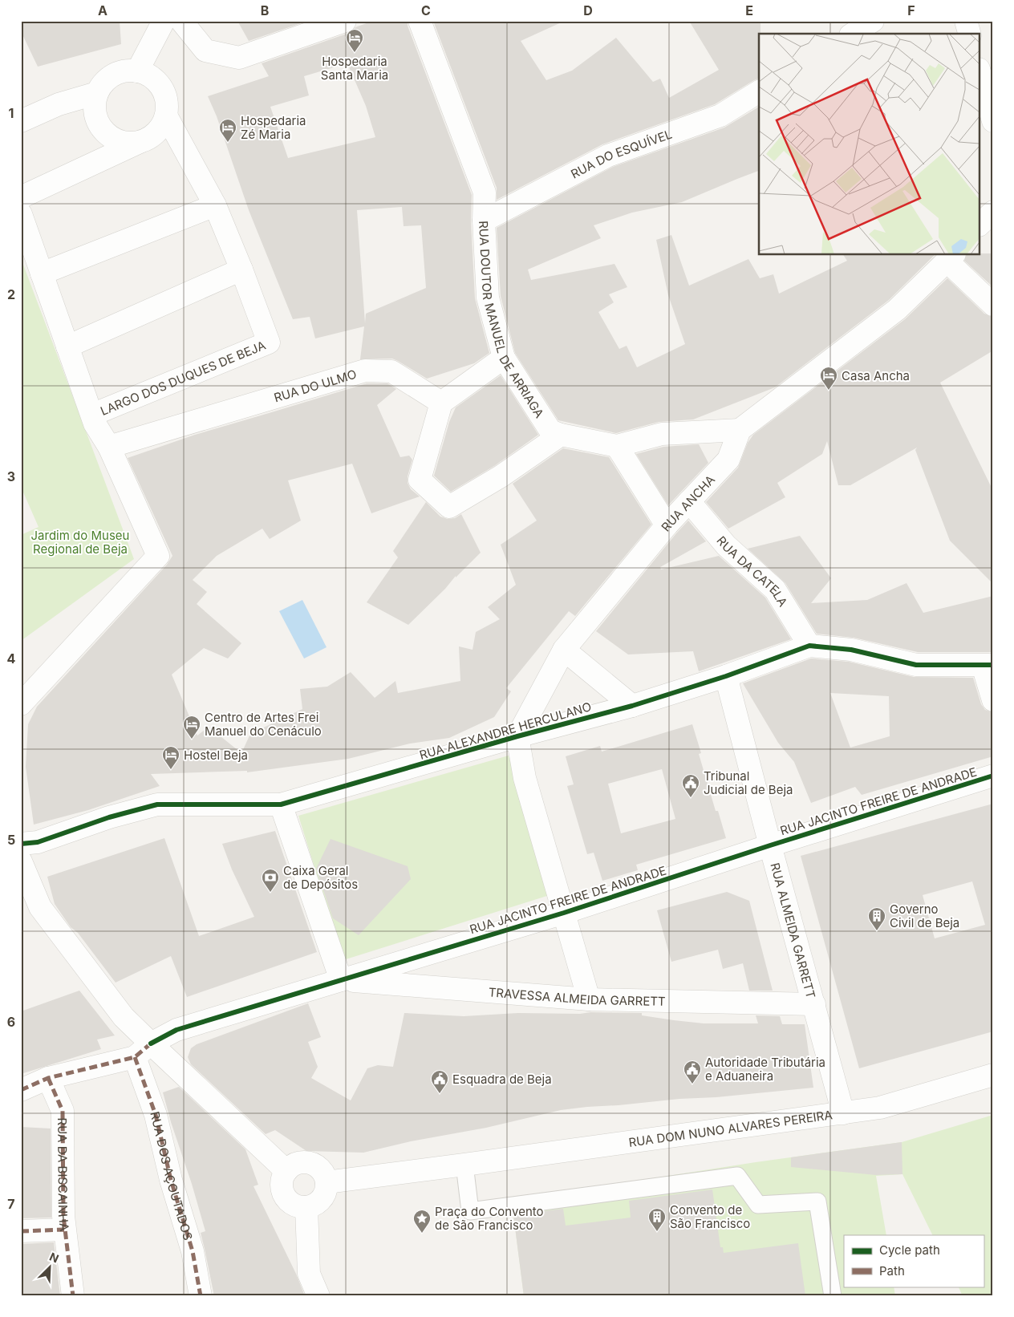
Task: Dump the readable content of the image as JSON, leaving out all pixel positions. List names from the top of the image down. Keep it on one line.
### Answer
{"streets":{"street":["RUA DO ESQUÍVEL","RUA DOUTOR MANUEL DE ARRIAGA","LARGO DOS DUQUES DE BEJA","RUA DO ULMO","RUA ANCHA","RUA DA CATELA","RUA ALEXANDRE HERCULANO","RUA JACINTO FREIRE DE ANDRADE","RUA ALMEIDA GARRETT","TRAVESSA ALMEIDA GARRETT","RUA DOM NUNO ALVARES PEREIRA","RUA DA BISCAINHA","RUA DOS AÇOUTADOS"]},"crossings":[["RUA DO ESQUÍVEL","RUA DOUTOR MANUEL DE ARRIAGA"],["RUA DOUTOR MANUEL DE ARRIAGA","RUA ANCHA"],["RUA ANCHA","RUA DA CATELA"],["RUA ANCHA","RUA ALEXANDRE HERCULANO"],["RUA DA CATELA","RUA ALEXANDRE HERCULANO"],["RUA ALEXANDRE HERCULANO","RUA ALMEIDA GARRETT"],["RUA JACINTO FREIRE DE ANDRADE","RUA ALMEIDA GARRETT"],["RUA JACINTO FREIRE DE ANDRADE","TRAVESSA ALMEIDA GARRETT"],["RUA JACINTO FREIRE DE ANDRADE","RUA DA BISCAINHA"],["RUA JACINTO FREIRE DE ANDRADE","RUA DOS AÇOUTADOS"],["RUA ALMEIDA GARRETT","TRAVESSA ALMEIDA GARRETT"],["RUA ALMEIDA GARRETT","RUA DOM NUNO ALVARES PEREIRA"]],"parks":["Jardim do Museu Regional de Beja"],"places":{"hotel":["Hospedaria Santa Maria","Hospedaria Zé Maria","Casa Ancha","Centro de Artes Frei Manuel do Cenáculo","Hostel Beja"],"public building":["Tribunal Judicial de Beja","Autoridade Tributária e Aduaneira","Esquadra de Beja"],"bank":["Caixa Geral de Depósitos"],"building":["Governo Civil de Beja","Convento de São Francisco"],"place":["Praça do Convento de São Francisco"]},"legend":["Cycle path","Path"],"north":"top right","grid":{"columns":["A","B","C","D","E","F"],"rows":["1","2","3","4","5","6","7"]}}
